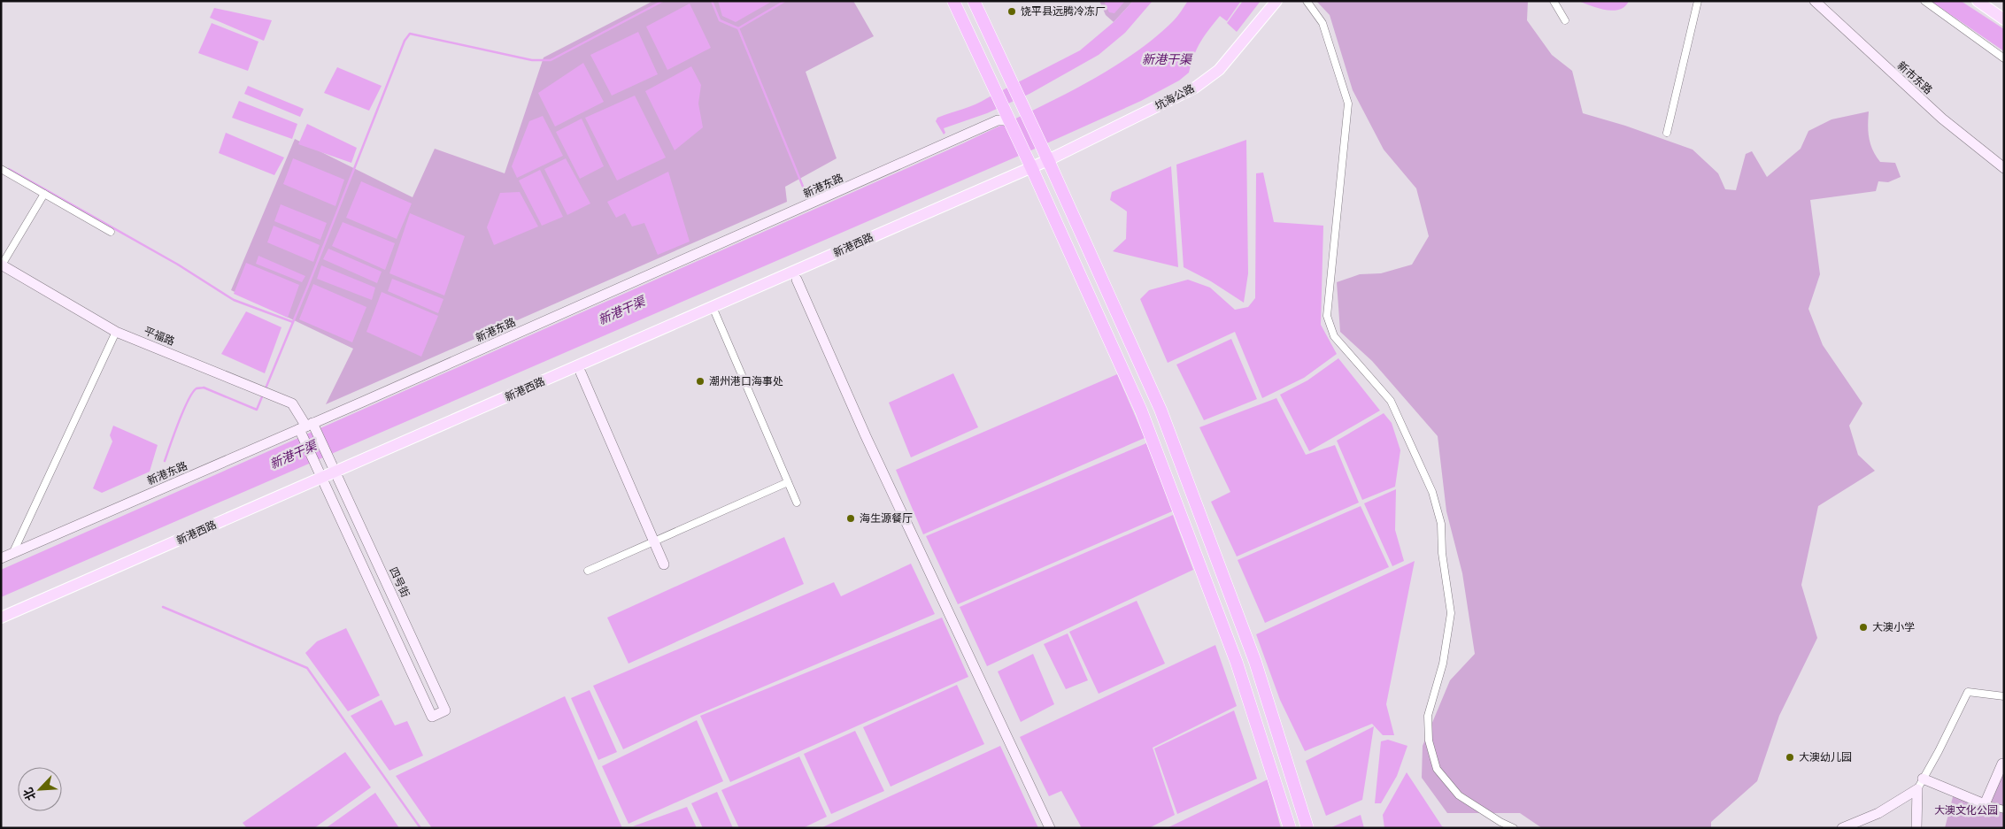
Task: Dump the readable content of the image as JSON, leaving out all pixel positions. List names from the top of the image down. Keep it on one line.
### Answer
{"streets":{"main road":["新市东路","坑海公路","新港东路","新港西路","平福路","四号街"]},"crossings":[["坑海公路","新港西路"],["新港东路","平福路"],["新港东路","四号街"],["平福路","四号街"]],"water":["新港干渠"],"parks":["大澳文化公园"],"places":["饶平县远腾冷冻厂","潮州港口海事处","海生源餐厅","大澳小学","大澳幼儿园"],"north":"bottom left"}
